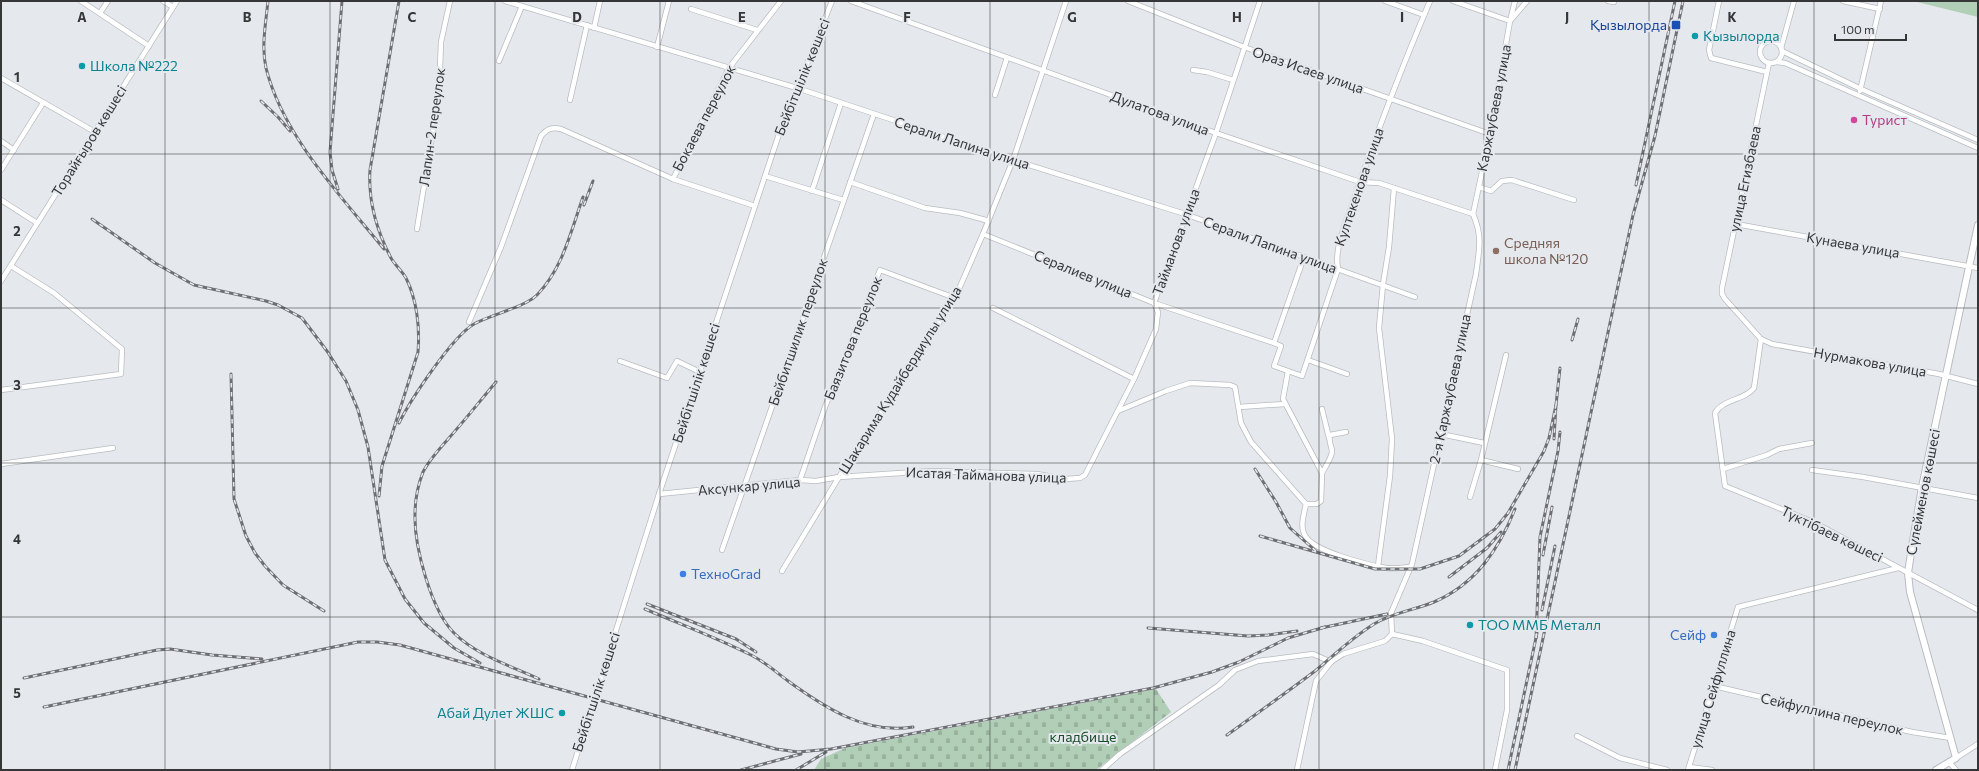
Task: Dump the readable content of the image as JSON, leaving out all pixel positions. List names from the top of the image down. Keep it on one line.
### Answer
{"streets":{"main road":["Сүлейменов көшесі"],"street":["Ораз Исаев улица","Бейбітшілік көшесі","Каржаубаева улица","Дулатова улица","Бокаева переулок","Лапин-2 переулок","Торайғыров көшесі","Серали Лапина улица","улица Егизбаева","Култекенова улица","Тайманова улица","Кунаева улица","Сералиев улица","Бейбитшилик переулок","Баязитова переулок","Нурмакова улица","Шакарима Кудайбердиулы улица","2-я Каржаубаева улица","Исатая Тайманова улица","Аксункар улица","Түктібаев көшесі","улица Сейфуллина","Сейфуллина переулок"]},"crossings":[["Ораз Исаев улица","Каржаубаева улица"],["Ораз Исаев улица","Култекенова улица"],["Ораз Исаев улица","Тайманова улица"],["Бейбітшілік көшесі","Серали Лапина улица"],["Бейбітшілік көшесі","Аксункар улица"],["Каржаубаева улица","Дулатова улица"],["Каржаубаева улица","2-я Каржаубаева улица"],["Дулатова улица","Култекенова улица"],["Дулатова улица","Тайманова улица"],["Дулатова улица","Шакарима Кудайбердиулы улица"],["Дулатова улица","2-я Каржаубаева улица"],["Бокаева переулок","Серали Лапина улица"],["Серали Лапина улица","Култекенова улица"],["Серали Лапина улица","Тайманова улица"],["Серали Лапина улица","Бейбитшилик переулок"],["Серали Лапина улица","Шакарима Кудайбердиулы улица"],["улица Егизбаева","Кунаева улица"],["улица Егизбаева","Нурмакова улица"],["Тайманова улица","Сералиев улица"],["Тайманова улица","Исатая Тайманова улица"],["Кунаева улица","Сүлейменов көшесі"],["Сералиев улица","Шакарима Кудайбердиулы улица"],["Бейбитшилик переулок","Аксункар улица"],["Баязитова переулок","Шакарима Кудайбердиулы улица"],["Баязитова переулок","Аксункар улица"],["Нурмакова улица","Сүлейменов көшесі"],["Шакарима Кудайбердиулы улица","Исатая Тайманова улица"],["Шакарима Кудайбердиулы улица","Аксункар улица"],["Исатая Тайманова улица","Аксункар улица"],["Сүлейменов көшесі","Түктібаев көшесі"],["Сүлейменов көшесі","Сейфуллина переулок"],["Түктібаев көшесі","улица Сейфуллина"],["улица Сейфуллина","Сейфуллина переулок"]],"parks":["кладбище"],"places":{"transit":["Қызылорда"],"other":["Кызылорда","Школа №222","Турист","Средняя школа №120","ТехноGrad","ТОО ММБ Металл","Сейф","Абай Дулет ЖШС"]},"scale_bar":"100 m","grid":{"columns":["A","B","C","D","E","F","G","H","I","J","K"],"rows":["1","2","3","4","5"]}}
